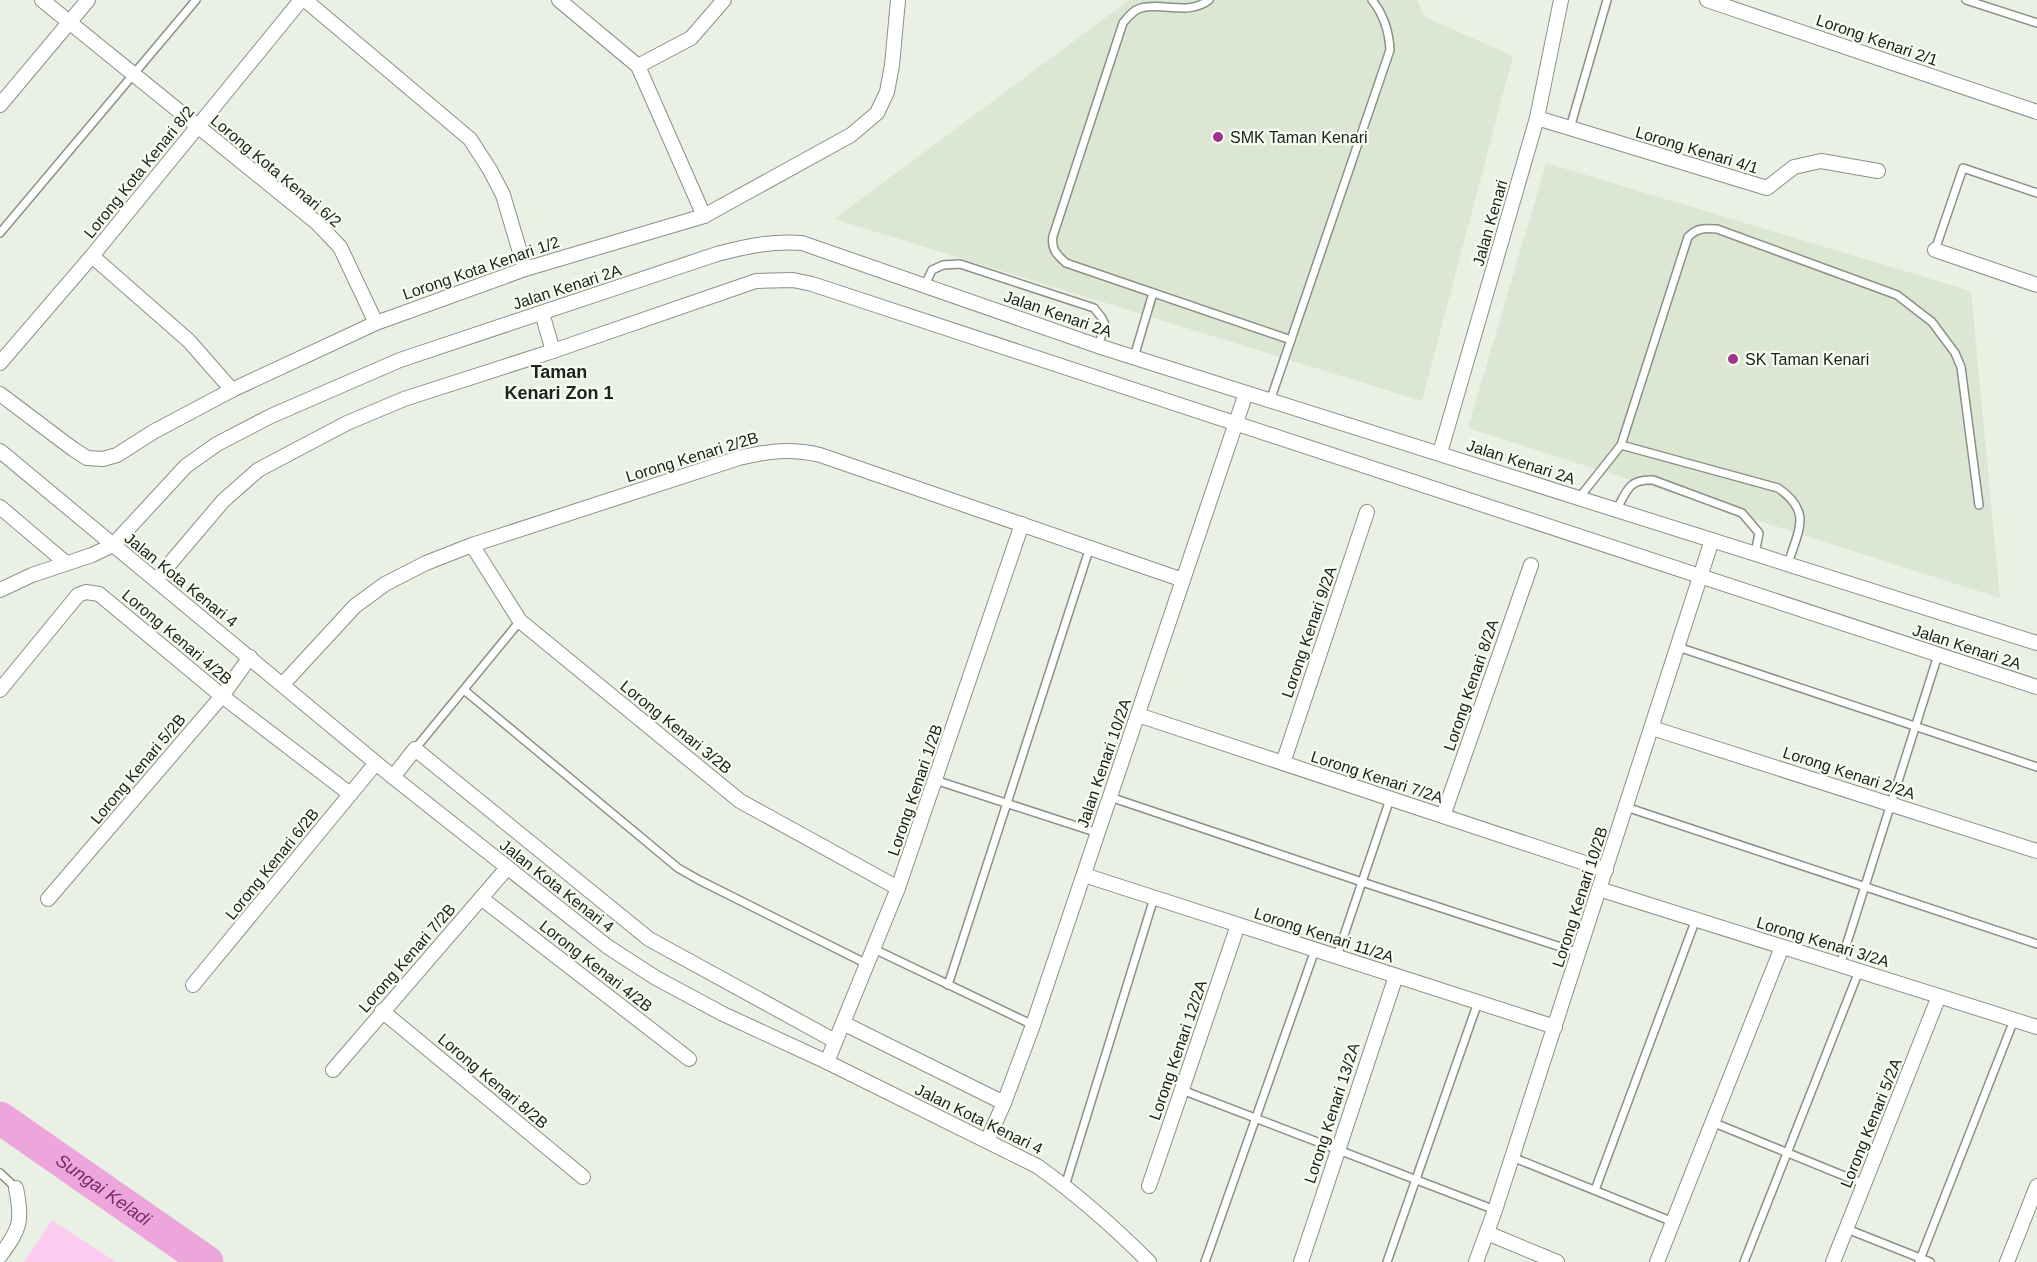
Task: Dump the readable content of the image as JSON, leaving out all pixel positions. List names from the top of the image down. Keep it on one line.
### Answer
{"streets":{"street":["Lorong Kenari 2/1","Lorong Kenari 4/1","Lorong Kota Kenari 6/2","Lorong Kota Kenari 8/2","Jalan Kenari","Lorong Kota Kenari 1/2","Jalan Kenari 2A","Lorong Kenari 2/2B","Jalan Kota Kenari 4","Lorong Kenari 9/2A","Lorong Kenari 4/2B","Lorong Kenari 8/2A","Lorong Kenari 3/2B","Jalan Kenari 10/2A","Lorong Kenari 5/2B","Lorong Kenari 2/2A","Lorong Kenari 7/2A","Lorong Kenari 1/2B","Lorong Kenari 6/2B","Lorong Kenari 10/2B","Lorong Kenari 11/2A","Lorong Kenari 3/2A","Lorong Kenari 7/2B","Lorong Kenari 12/2A","Lorong Kenari 8/2B","Lorong Kenari 13/2A","Lorong Kenari 5/2A"]},"crossings":[["Lorong Kenari 4/1","Jalan Kenari"],["Lorong Kota Kenari 6/2","Lorong Kota Kenari 8/2"],["Lorong Kota Kenari 6/2","Lorong Kota Kenari 1/2"],["Jalan Kenari","Jalan Kenari 2A"],["Jalan Kenari 2A","Jalan Kota Kenari 4"],["Jalan Kenari 2A","Jalan Kenari 10/2A"],["Jalan Kenari 2A","Lorong Kenari 10/2B"],["Lorong Kenari 2/2B","Jalan Kota Kenari 4"],["Lorong Kenari 2/2B","Lorong Kenari 3/2B"],["Lorong Kenari 2/2B","Jalan Kenari 10/2A"],["Lorong Kenari 2/2B","Lorong Kenari 1/2B"],["Jalan Kota Kenari 4","Jalan Kenari 10/2A"],["Jalan Kota Kenari 4","Lorong Kenari 5/2B"],["Jalan Kota Kenari 4","Lorong Kenari 1/2B"],["Jalan Kota Kenari 4","Lorong Kenari 6/2B"],["Jalan Kota Kenari 4","Lorong Kenari 7/2B"],["Lorong Kenari 9/2A","Lorong Kenari 7/2A"],["Lorong Kenari 4/2B","Lorong Kenari 5/2B"],["Lorong Kenari 4/2B","Lorong Kenari 6/2B"],["Lorong Kenari 4/2B","Lorong Kenari 7/2B"],["Lorong Kenari 8/2A","Lorong Kenari 7/2A"],["Lorong Kenari 3/2B","Lorong Kenari 1/2B"],["Jalan Kenari 10/2A","Lorong Kenari 7/2A"],["Jalan Kenari 10/2A","Lorong Kenari 11/2A"],["Lorong Kenari 2/2A","Lorong Kenari 10/2B"],["Lorong Kenari 7/2A","Lorong Kenari 10/2B"],["Lorong Kenari 10/2B","Lorong Kenari 11/2A"],["Lorong Kenari 10/2B","Lorong Kenari 3/2A"],["Lorong Kenari 11/2A","Lorong Kenari 12/2A"],["Lorong Kenari 11/2A","Lorong Kenari 13/2A"],["Lorong Kenari 3/2A","Lorong Kenari 5/2A"],["Lorong Kenari 7/2B","Lorong Kenari 8/2B"]],"districts":["Taman Kenari Zon 1"],"water":["Sungai Keladi"],"places":["SMK Taman Kenari","SK Taman Kenari"]}
